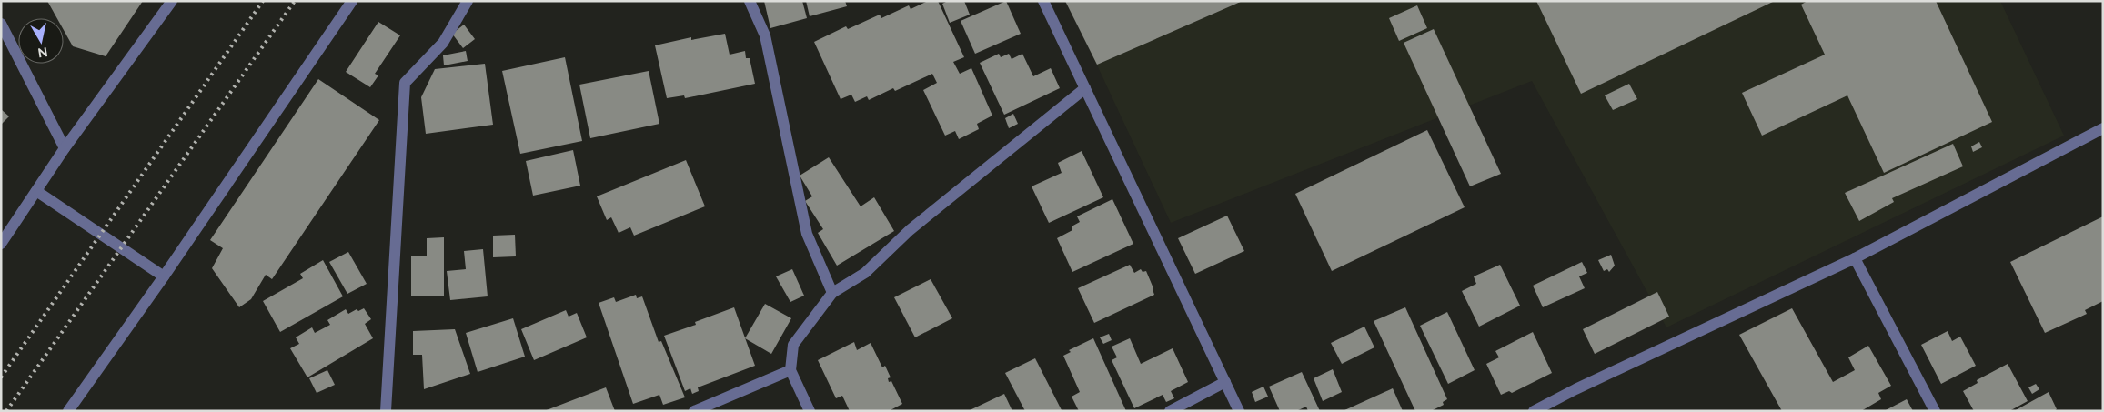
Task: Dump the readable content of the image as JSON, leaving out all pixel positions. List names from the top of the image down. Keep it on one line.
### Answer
{"north":"bottom"}
